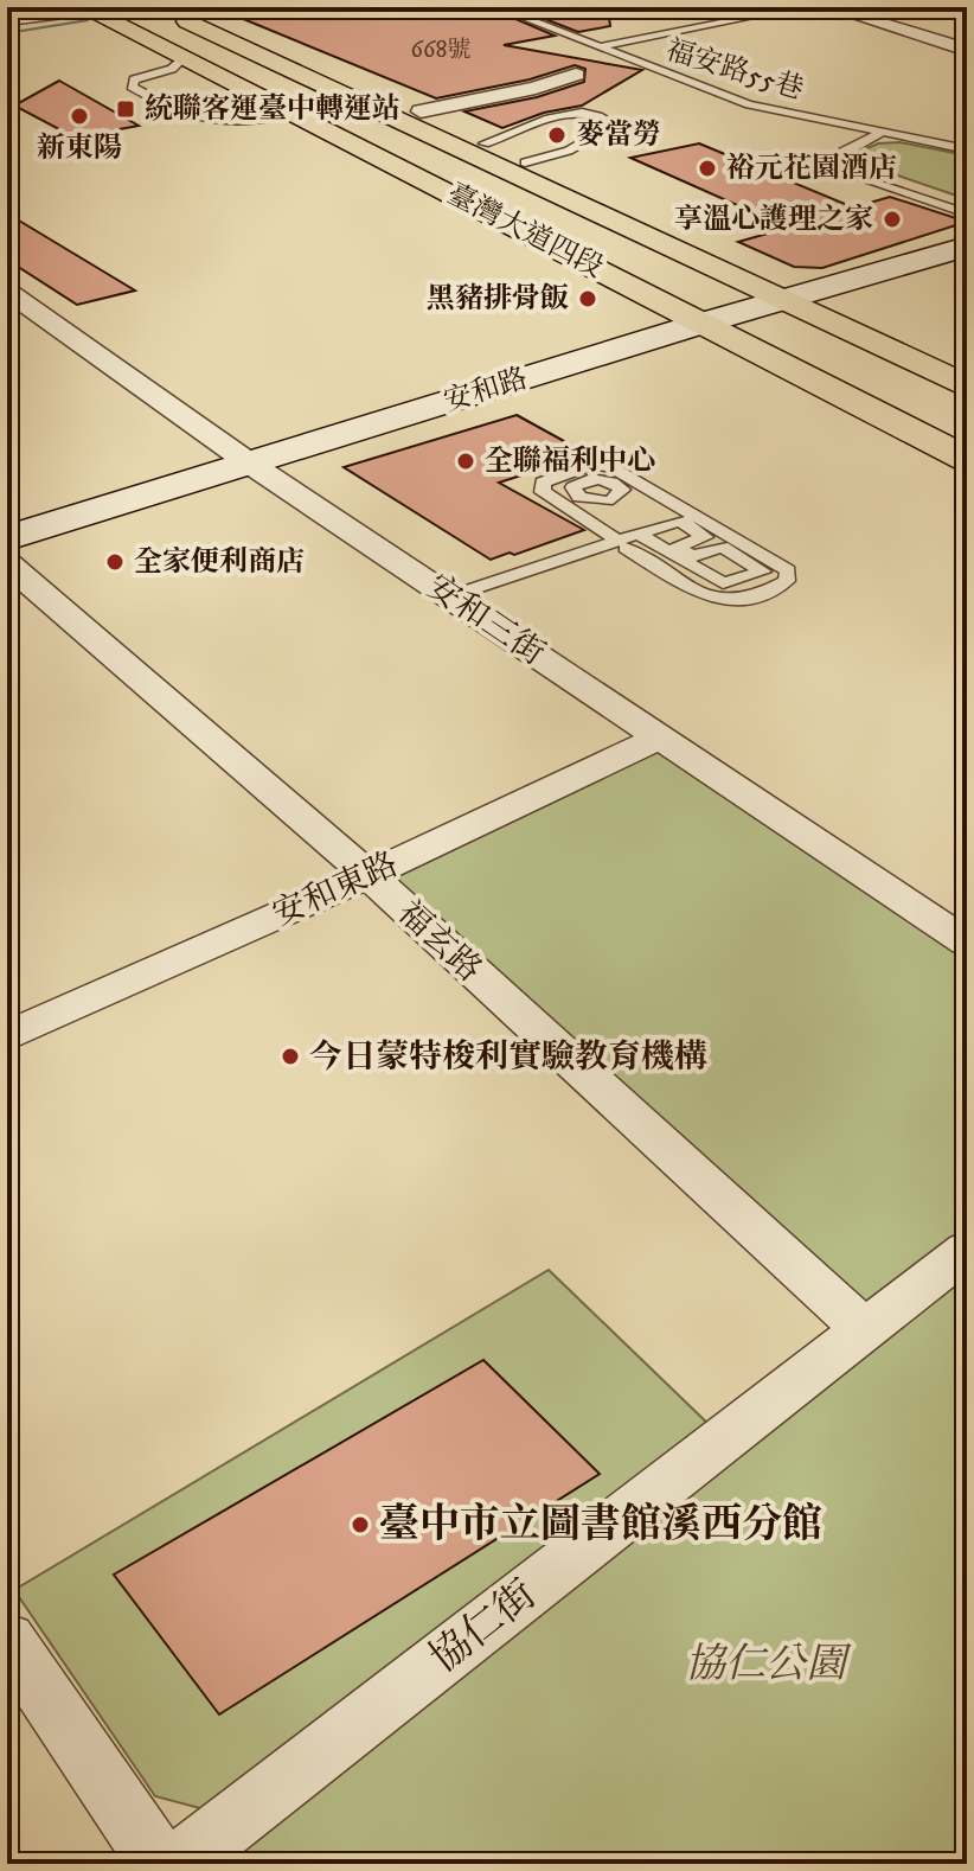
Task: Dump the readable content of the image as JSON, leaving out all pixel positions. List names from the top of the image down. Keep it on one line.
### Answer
{"streets":{"main road":["臺灣大道四段","安和路"],"street":["安和三街","安和東路","福玄路","協仁街"],"lane":["福安路55巷"]},"crossings":[["臺灣大道四段","安和路"],["安和路","安和三街"],["安和三街","安和東路"],["安和東路","福玄路"],["福玄路","協仁街"]],"parks":["協仁公園"],"places":{"transit":["統聯客運臺中轉運站"],"other":["新東陽","麥當勞","裕元花園酒店","享溫心護理之家","黑豬排骨飯","全聯福利中心","全家便利商店","今日蒙特梭利實驗教育機構","臺中市立圖書館溪西分館"]},"house_numbers":["668號"]}
